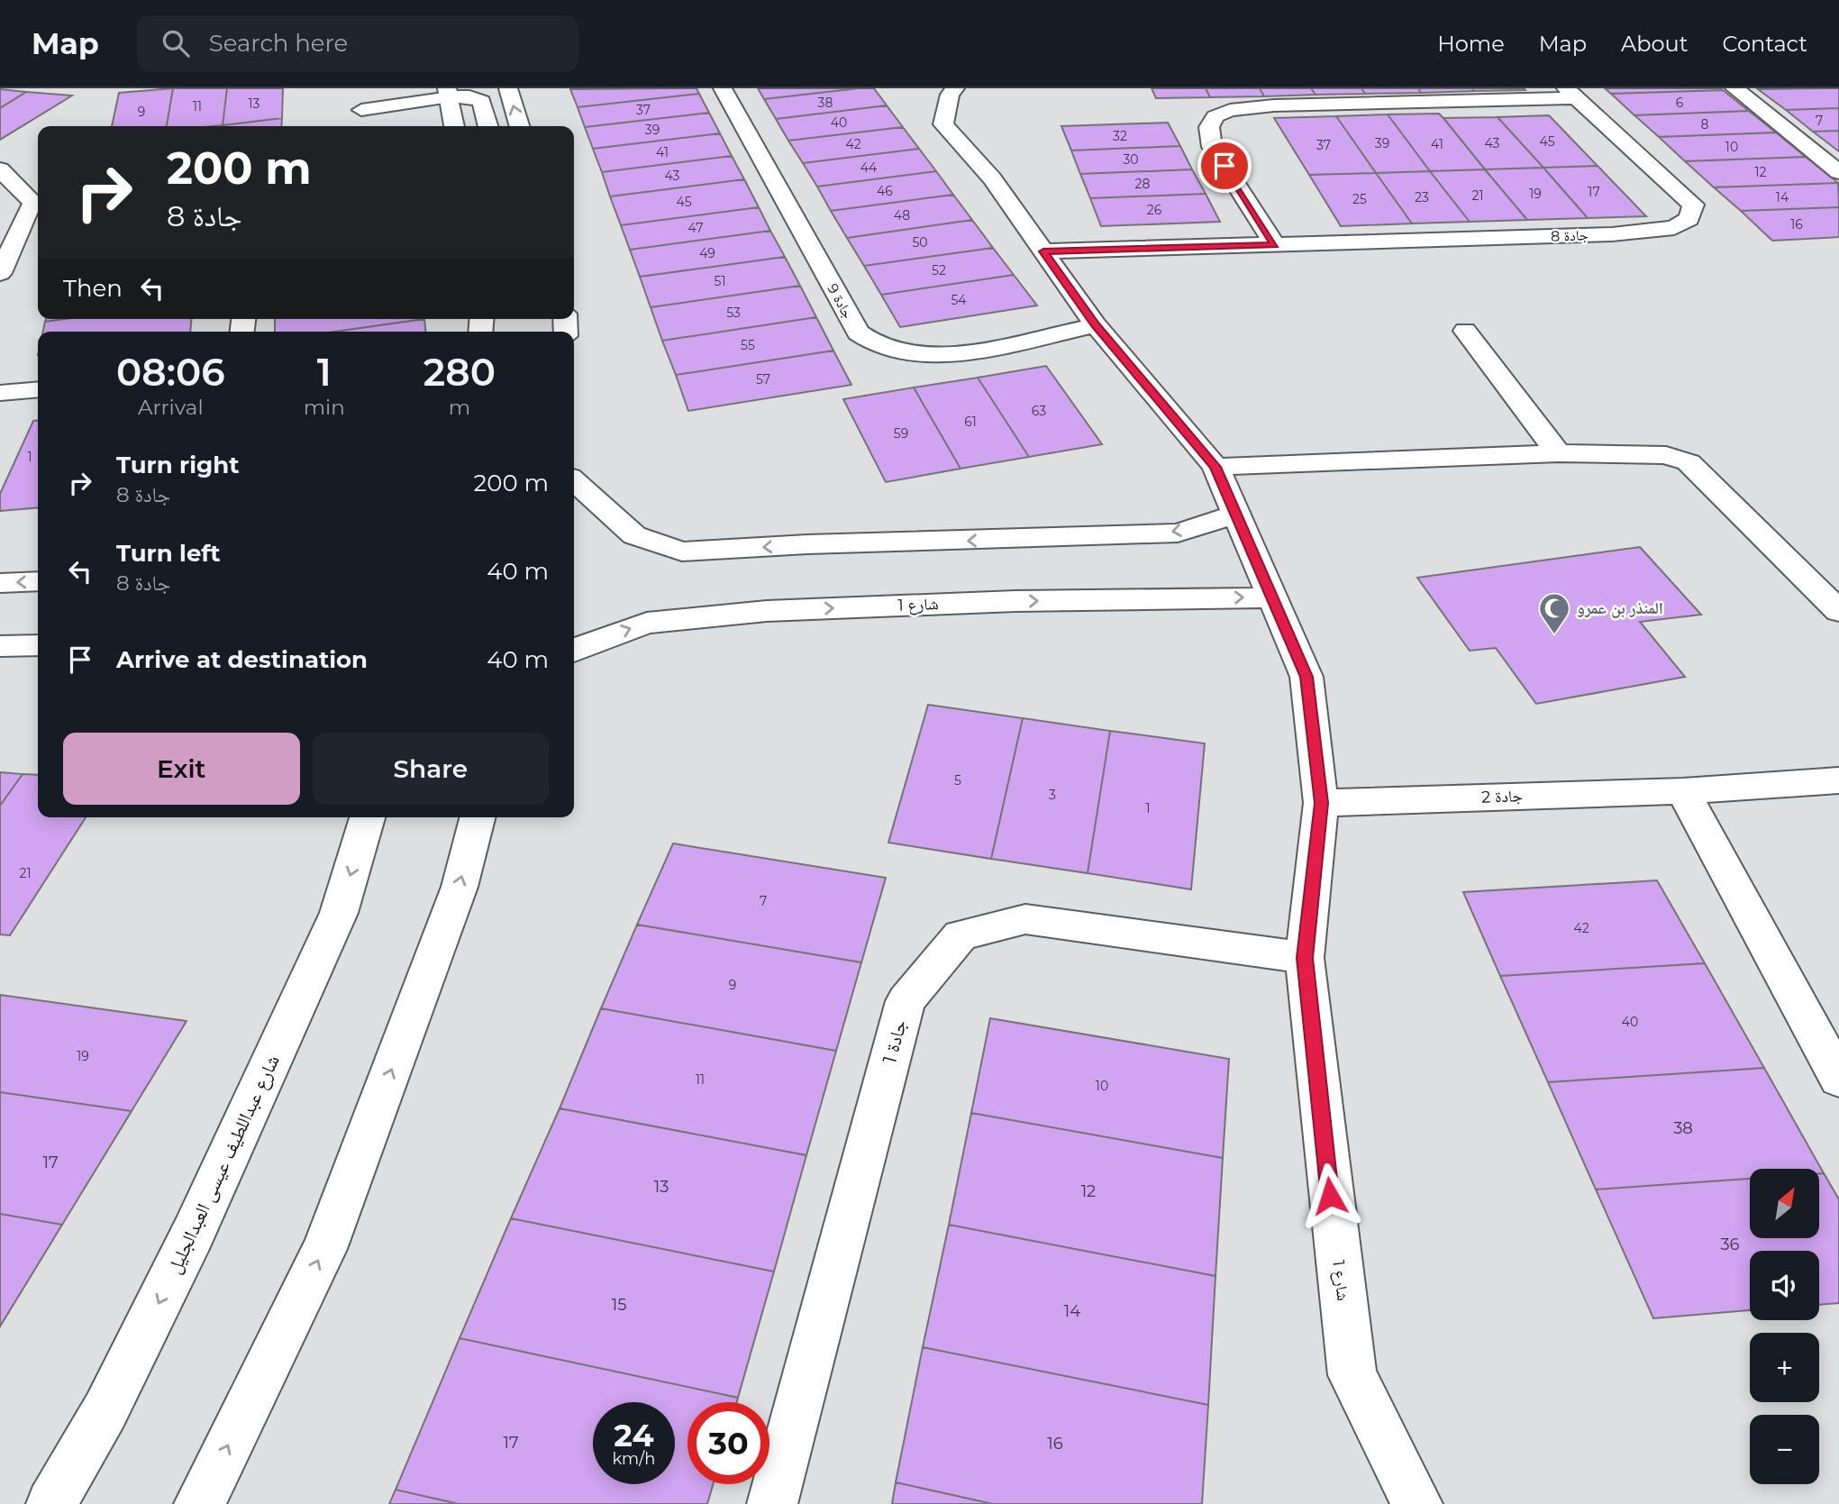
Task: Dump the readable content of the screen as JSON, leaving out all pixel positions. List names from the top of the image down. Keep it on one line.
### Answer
{"streets":{"street":["جادة 8","جادة 9","شارع 1","جادة 2","جادة 1","شارع عبداللطيف عيسى العبدالجليل"]},"crossings":[["جادة 8","شارع 1"],["جادة 9","شارع 1"],["شارع 1","جادة 2"],["شارع 1","جادة 1"]],"places":{"mosque":["المنذر بن عمرو"]},"house_numbers":["38","6","13","11","37","9","7","40","8","39","32","45","39","43","42","41","37","10","41","30","44","12","43","28","46","17","19","21","23","14","25","45","26","48","16","47","50","49","52","51","54","53","55","57","63","61","59","1","5","3","1","21","7","42","9","40","19","11","10","38","17","13","12","36","15","14","17","16"],"north":"top right","page":{"header":"Map","search":"Search here","nav":["Home","Map","About","Contact"],"turn":["200 m","جادة 8"],"then":"Then","eta":["08:06","Arrival","1","min","280","m"],"list":[{"name":"Turn right","note":"جادة 8","value":"200 m"},{"name":"Turn left","note":"جادة 8","value":"40 m"},{"name":"Arrive at destination","value":"40 m"}],"buttons":["Exit","Share"],"map_buttons":["+","−"],"speed":"24 km/h","limit":"30"}}
